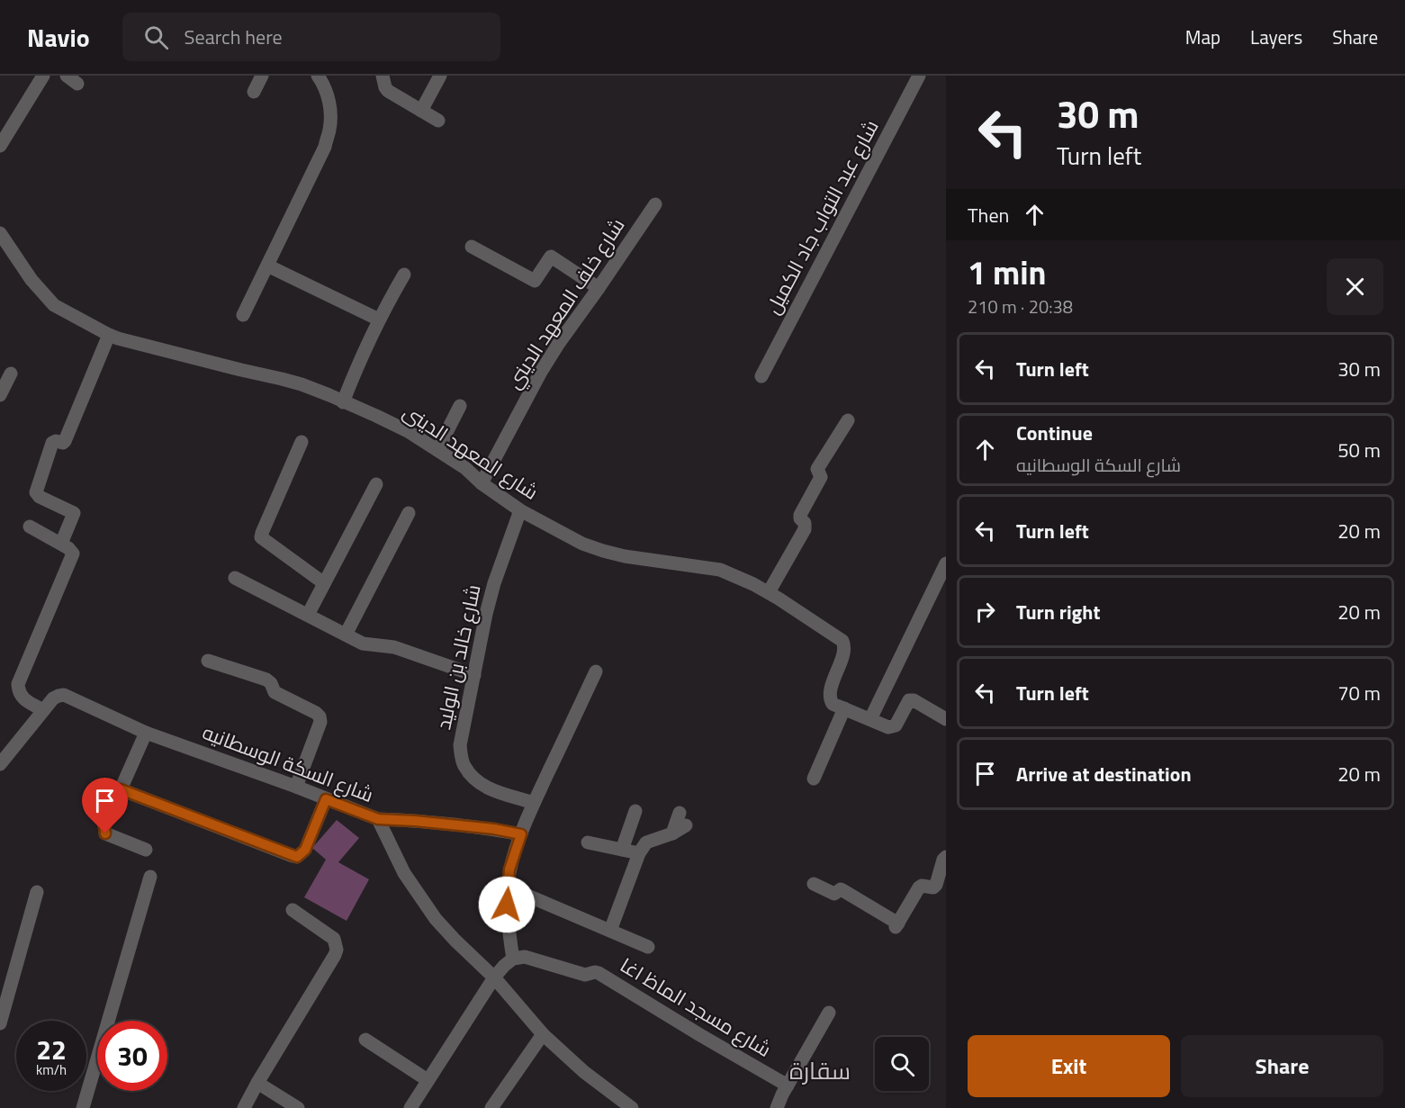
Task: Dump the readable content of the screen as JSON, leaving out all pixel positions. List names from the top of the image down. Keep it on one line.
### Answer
{"streets":{"street":["شارع عبد التواب جاد الكميل","شارع خلف المعهد الديني","شارع المعهد الدينى","شارع خالد بن الوليد","شارع السكة الوسطانيه","شارع مسجد الماظ اغا"]},"crossings":[["شارع خلف المعهد الديني","شارع المعهد الدينى"],["شارع المعهد الدينى","شارع خالد بن الوليد"]],"districts":["سقارة"],"page":{"header":"Navio","search":"Search here","nav":["Map","Layers","Share"],"turn":["30 m","Turn left"],"then":"Then","heading":["1 min","210 m · 20:38"],"list":[{"name":"Turn left","value":"30 m"},{"name":"Continue","note":"شارع السكة الوسطانيه","value":"50 m"},{"name":"Turn left","value":"20 m"},{"name":"Turn right","value":"20 m"},{"name":"Turn left","value":"70 m"},{"name":"Arrive at destination","value":"20 m"}],"speed":"22 km/h","limit":"30","buttons":["Exit","Share"]}}
